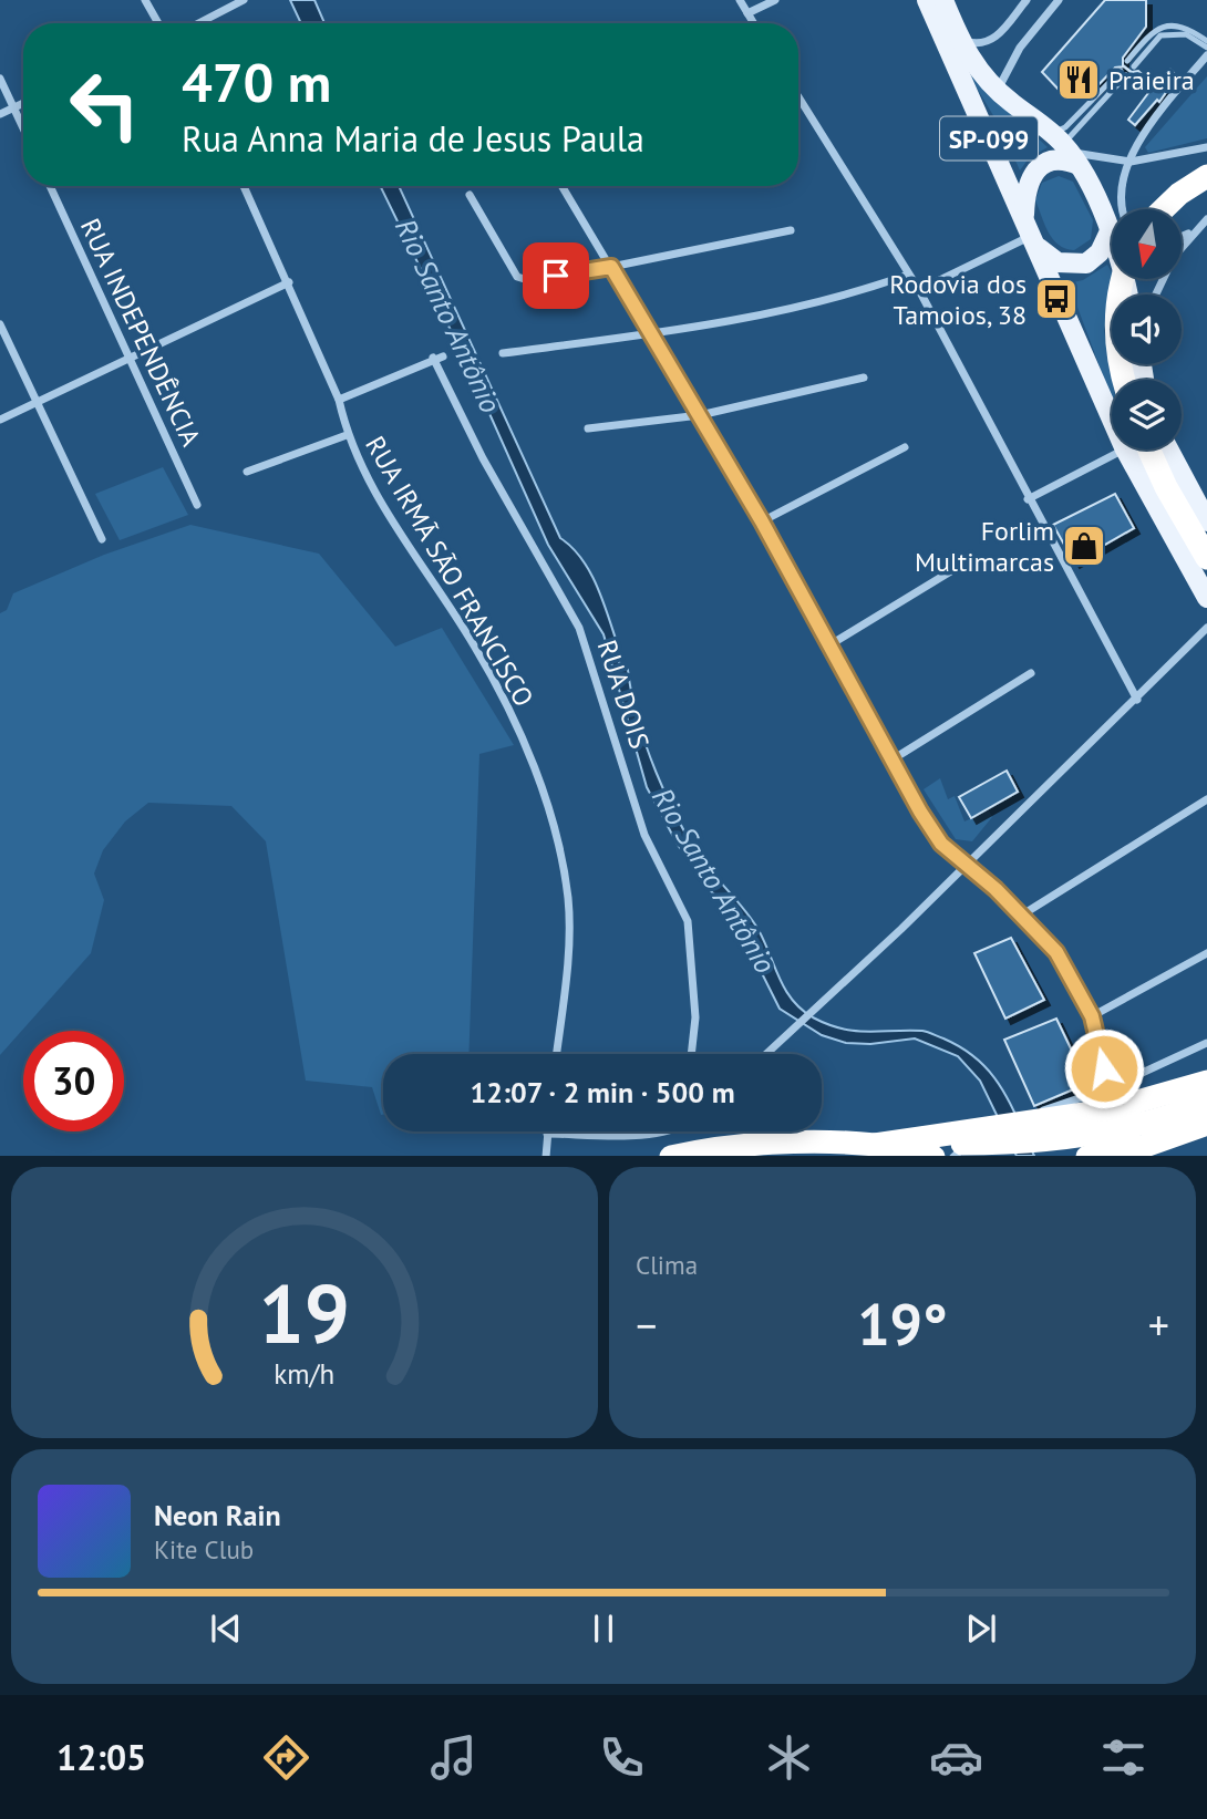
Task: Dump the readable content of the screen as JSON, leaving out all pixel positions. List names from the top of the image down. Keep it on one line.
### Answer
{"streets":{"main road":["SP-099"],"street":["RUA INDEPENDÊNCIA","RUA IRMÃ SÃO FRANCISCO","RUA DOIS"]},"crossings":[["RUA IRMÃ SÃO FRANCISCO","RUA DOIS"]],"water":["Rio Santo Antônio"],"places":{"restaurant":["Praieira"],"bus stop":["Rodovia dos Tamoios, 38"],"shop":["Forlim Multimarcas"]},"north":"bottom","page":{"turn":["470 m","Rua Anna Maria de Jesus Paula"],"limit":"30","trip":"12:07 · 2 min · 500 m","tile":"Clima","heat":["−","19°","+"],"song":["Neon Rain","Kite Club"],"tabs":"12:05","gauge":["19","km/h"]}}
